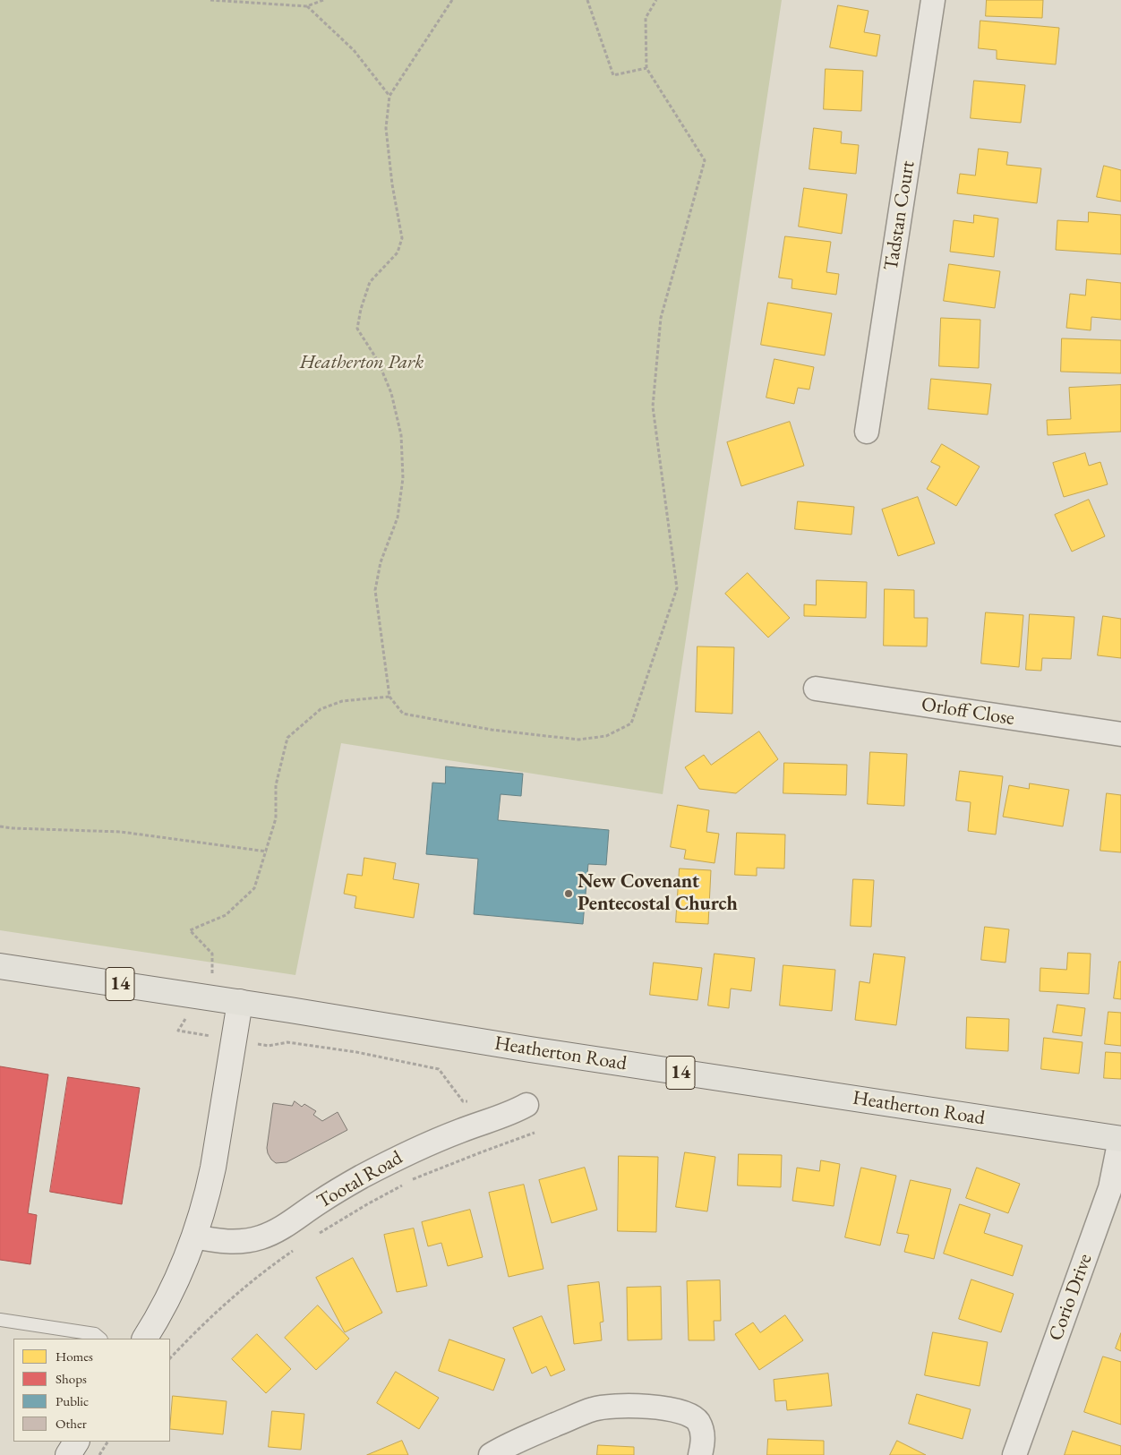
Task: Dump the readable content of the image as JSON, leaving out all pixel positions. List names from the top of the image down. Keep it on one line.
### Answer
{"streets":{"main road":["14","Heatherton Road"],"street":["Tadstan Court","Orloff Close","Tootal Road","Corio Drive"]},"crossings":[["Heatherton Road","Corio Drive"]],"parks":["Heatherton Park"],"places":["New Covenant Pentecostal Church"],"legend":["Homes","Shops","Public","Other"]}
